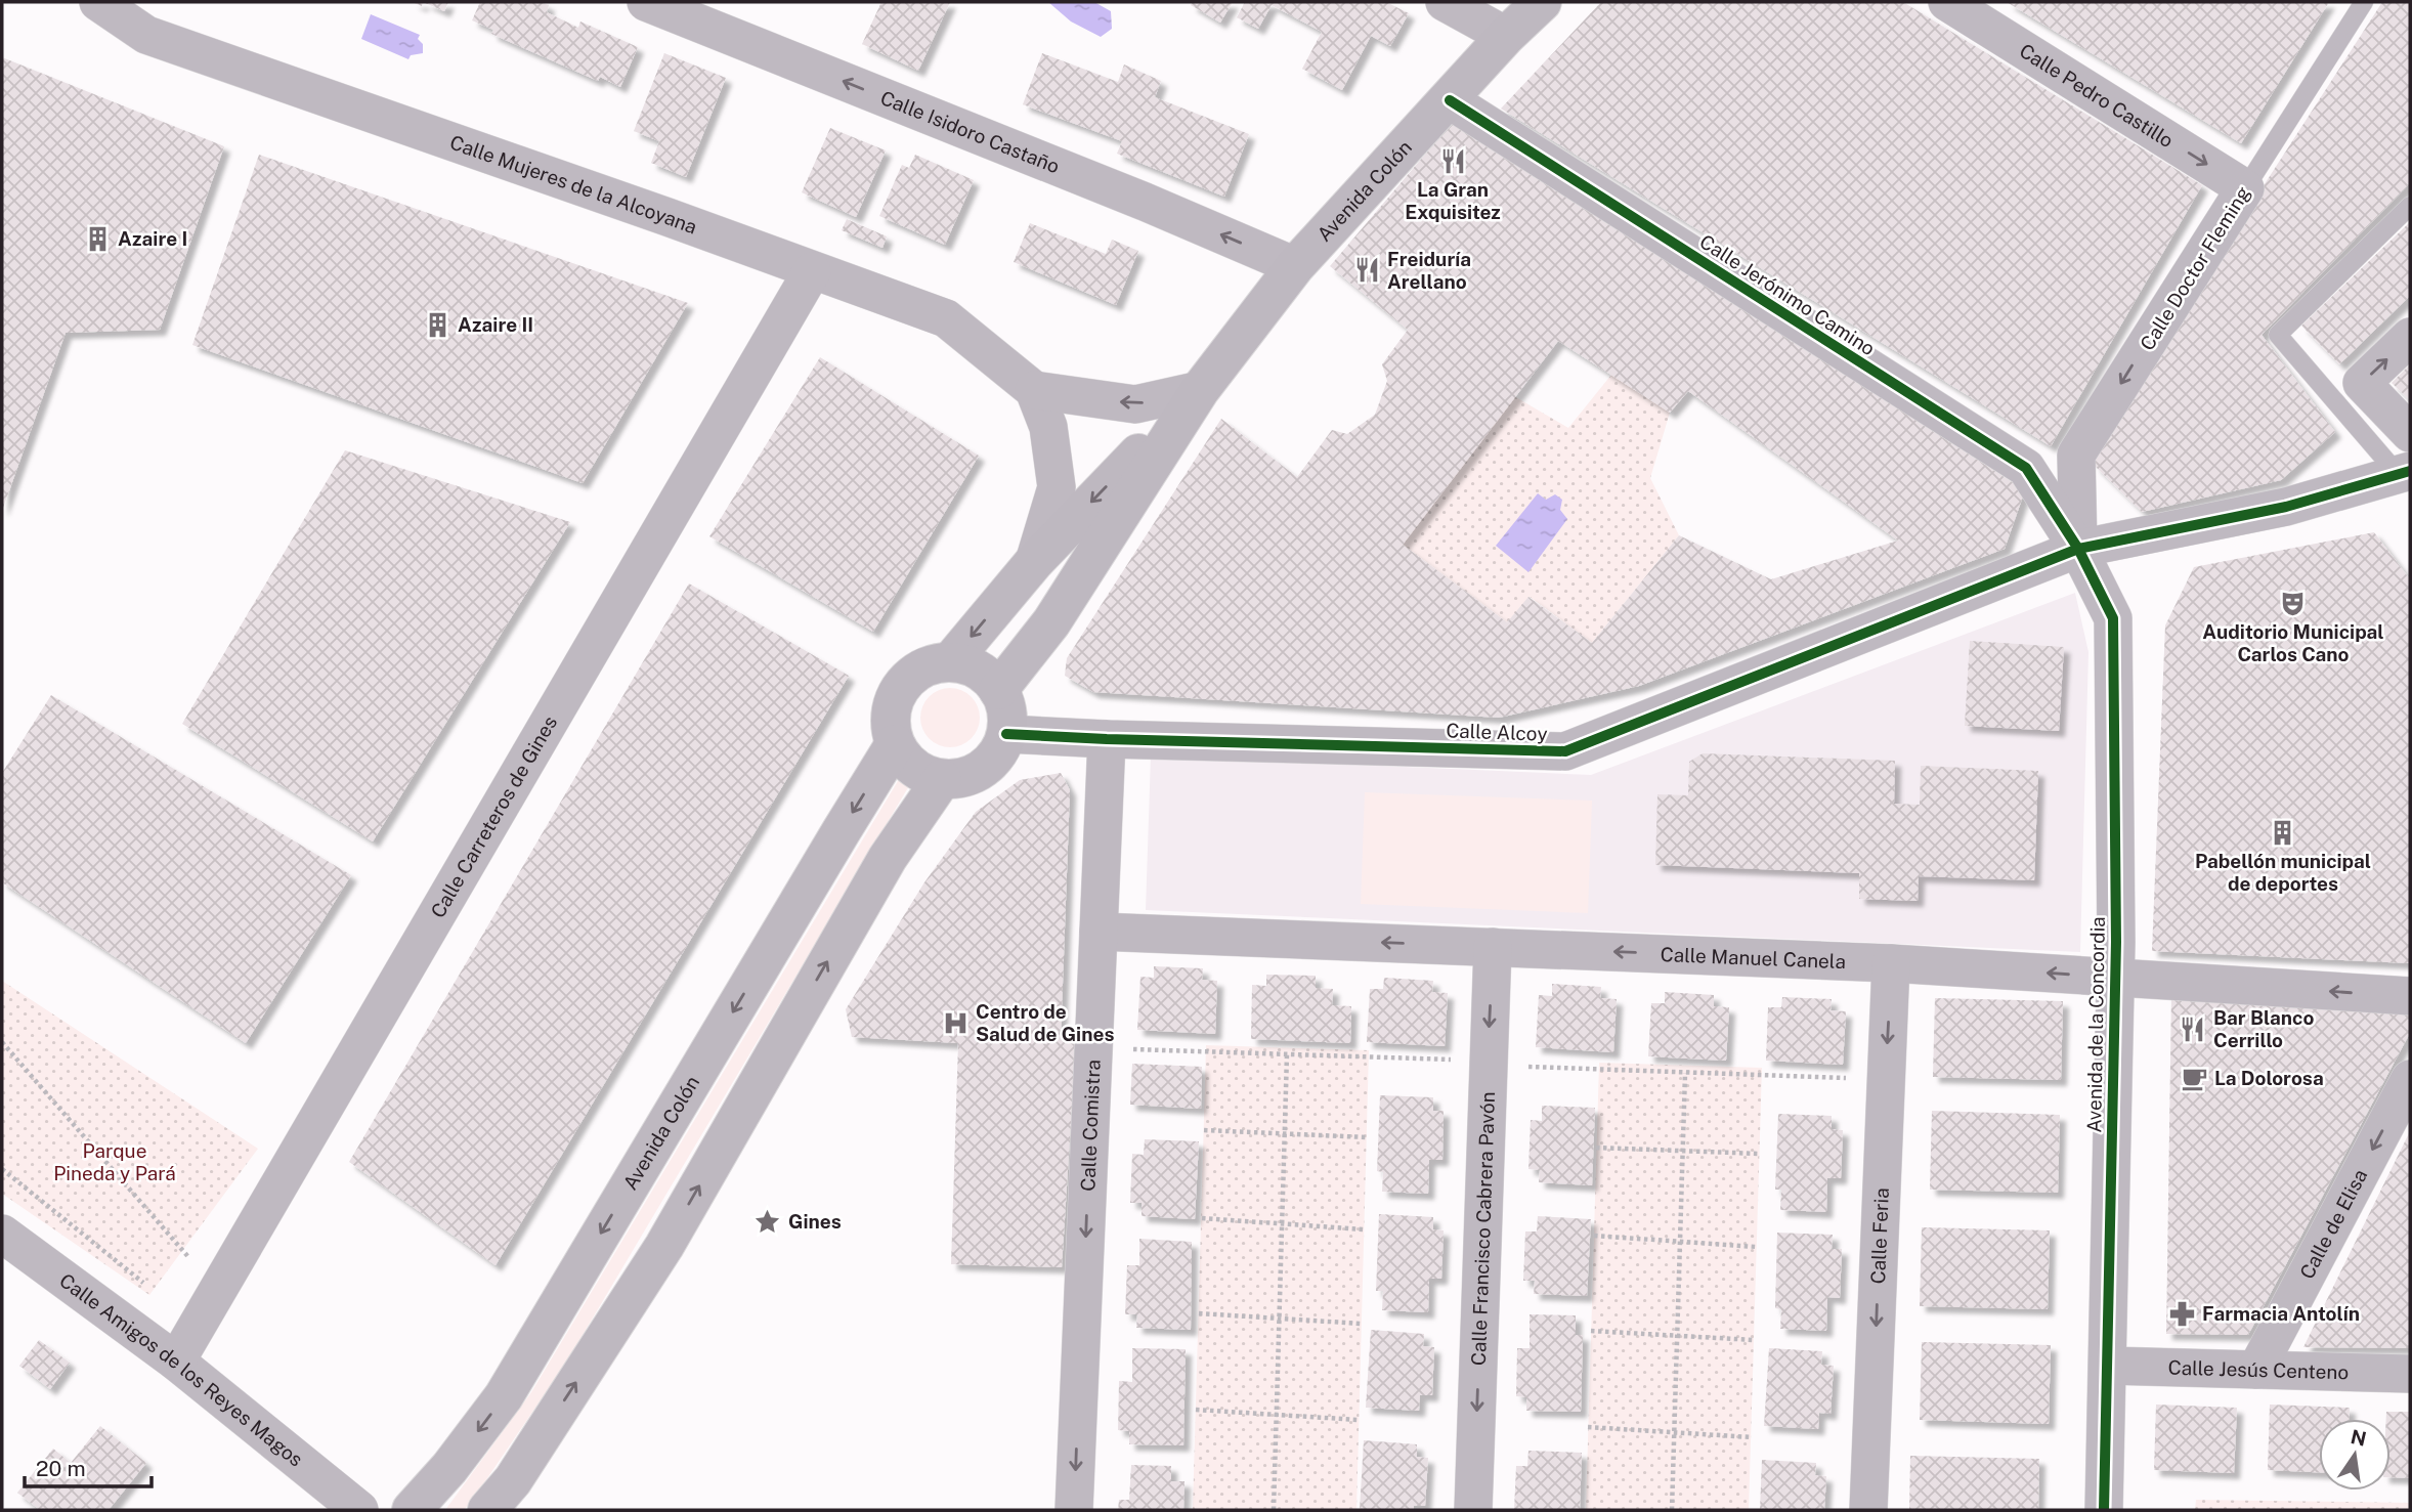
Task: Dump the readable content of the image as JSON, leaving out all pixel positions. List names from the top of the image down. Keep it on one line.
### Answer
{"streets":{"main road":["Avenida Colón"],"street":["Calle Pedro Castillo","Calle Isidoro Castaño","Calle Mujeres de la Alcoyana","Calle Doctor Fleming","Calle Jerónimo Camino","Calle Alcoy","Calle Carreteros de Gines","Calle Manuel Canela","Avenida de la Concordia","Calle Comistra","Calle de Elisa","Calle Francisco Cabrera Pavón","Calle Feria","Calle Jesús Centeno","Calle Amigos de los Reyes Magos"]},"crossings":[["Calle Pedro Castillo","Calle Doctor Fleming"],["Calle Isidoro Castaño","Avenida Colón"],["Calle Mujeres de la Alcoyana","Avenida Colón"],["Calle Mujeres de la Alcoyana","Calle Carreteros de Gines"],["Avenida Colón","Calle Jerónimo Camino"],["Avenida Colón","Calle Alcoy"],["Calle Doctor Fleming","Calle Jerónimo Camino"],["Calle Doctor Fleming","Calle Alcoy"],["Calle Doctor Fleming","Avenida de la Concordia"],["Calle Jerónimo Camino","Calle Alcoy"],["Calle Jerónimo Camino","Avenida de la Concordia"],["Calle Alcoy","Avenida de la Concordia"],["Calle Alcoy","Calle Comistra"],["Calle Carreteros de Gines","Calle Amigos de los Reyes Magos"],["Calle Manuel Canela","Avenida de la Concordia"],["Calle Manuel Canela","Calle Comistra"],["Calle Manuel Canela","Calle Francisco Cabrera Pavón"],["Calle Manuel Canela","Calle Feria"],["Avenida de la Concordia","Calle Jesús Centeno"],["Calle de Elisa","Calle Jesús Centeno"]],"one_way":["Calle Pedro Castillo","Calle Isidoro Castaño","Calle Doctor Fleming","Calle Manuel Canela","Calle Comistra","Calle de Elisa","Calle Francisco Cabrera Pavón","Calle Feria"],"parks":["Parque Pineda y Pará"],"places":{"restaurant":["La Gran Exquisitez","Freiduría Arellano","Bar Blanco Cerrillo"],"building":["Azaire I","Azaire II","Pabellón municipal de deportes"],"theatre":["Auditorio Municipal Carlos Cano"],"hospital":["Centro de Salud de Gines"],"cafe":["La Dolorosa"],"place":["Gines"],"pharmacy":["Farmacia Antolín"]},"scale_bar":"20 m","north":"top"}
